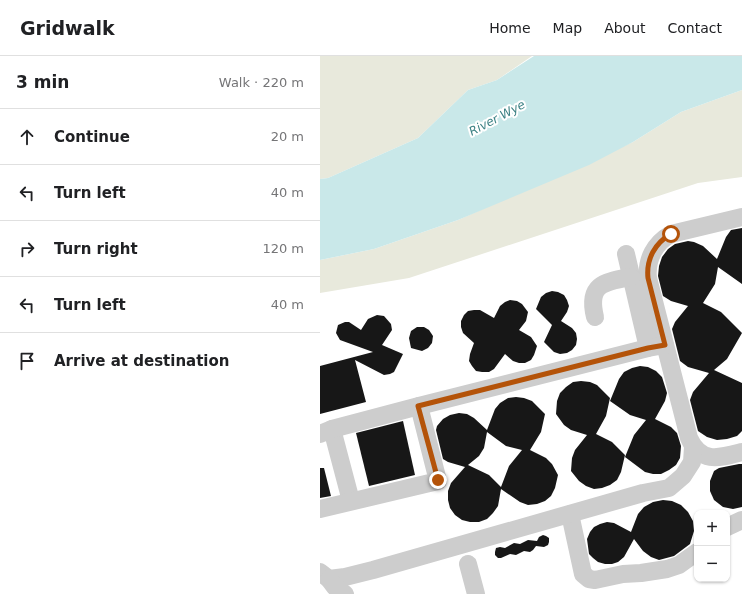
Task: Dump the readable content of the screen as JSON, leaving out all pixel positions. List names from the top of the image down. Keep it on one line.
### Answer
{"water":["River Wye"],"page":{"header":"Gridwalk","nav":["Home","Map","About","Contact"],"heading":["3 min","Walk · 220 m"],"list":[["Continue","20 m"],["Turn left","40 m"],["Turn right","120 m"],["Turn left","40 m"],"Arrive at destination"],"map_buttons":["+","−"]}}
